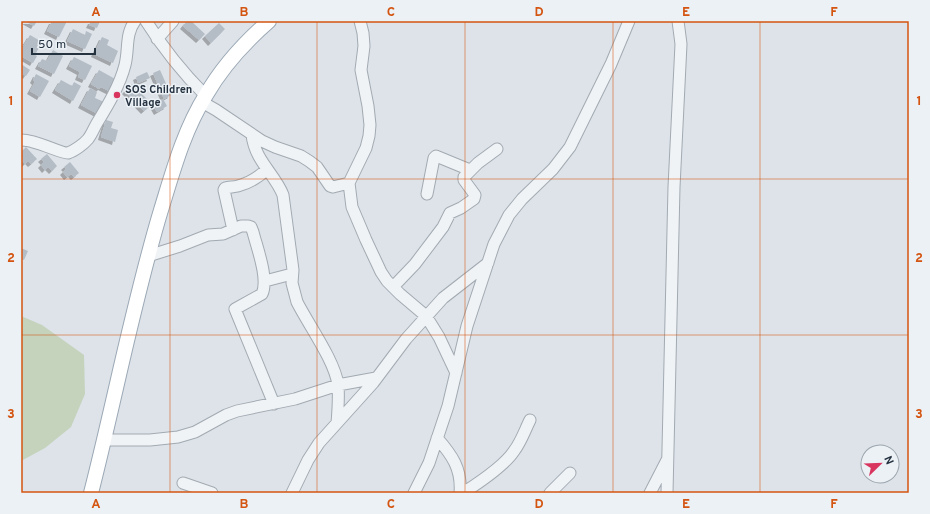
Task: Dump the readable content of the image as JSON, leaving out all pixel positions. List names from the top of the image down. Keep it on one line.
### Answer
{"places":["SOS Children Village"],"scale_bar":"50 m","north":"top right","grid":{"columns":["A","B","C","D","E","F"],"rows":["1","2","3"]}}
